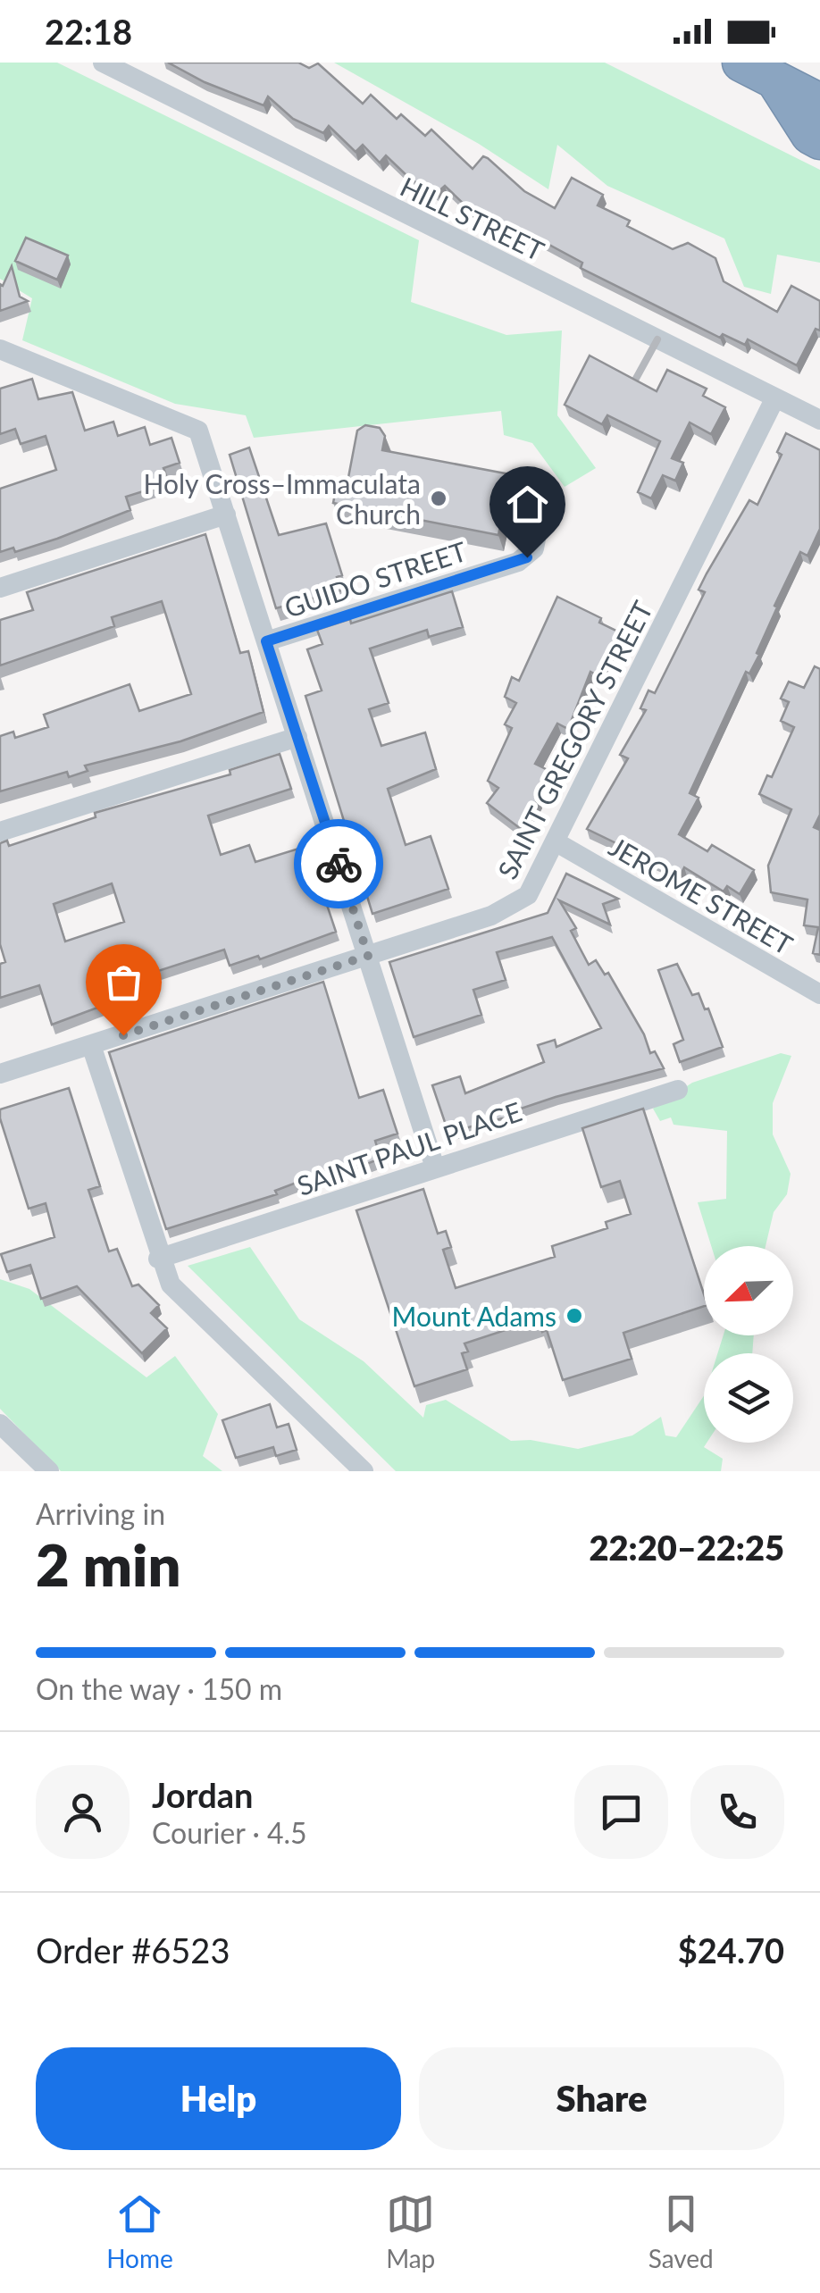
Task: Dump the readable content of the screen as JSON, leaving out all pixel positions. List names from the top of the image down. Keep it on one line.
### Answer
{"streets":{"street":["HILL STREET","GUIDO STREET","SAINT GREGORY STREET","JEROME STREET","SAINT PAUL PLACE"]},"crossings":[["HILL STREET","SAINT GREGORY STREET"],["SAINT GREGORY STREET","JEROME STREET"]],"places":["Holy Cross–Immaculata Church","Mount Adams"],"north":"bottom left","page":{"status":"22:18","heading":["2 min","Arriving in","22:20–22:25"],"panel":["Jordan","Courier · 4.5","Order #6523","$24.70"],"bar":"On the way · 150 m","buttons":["Help","Share"],"tabs":["Home","Map","Saved"]}}
